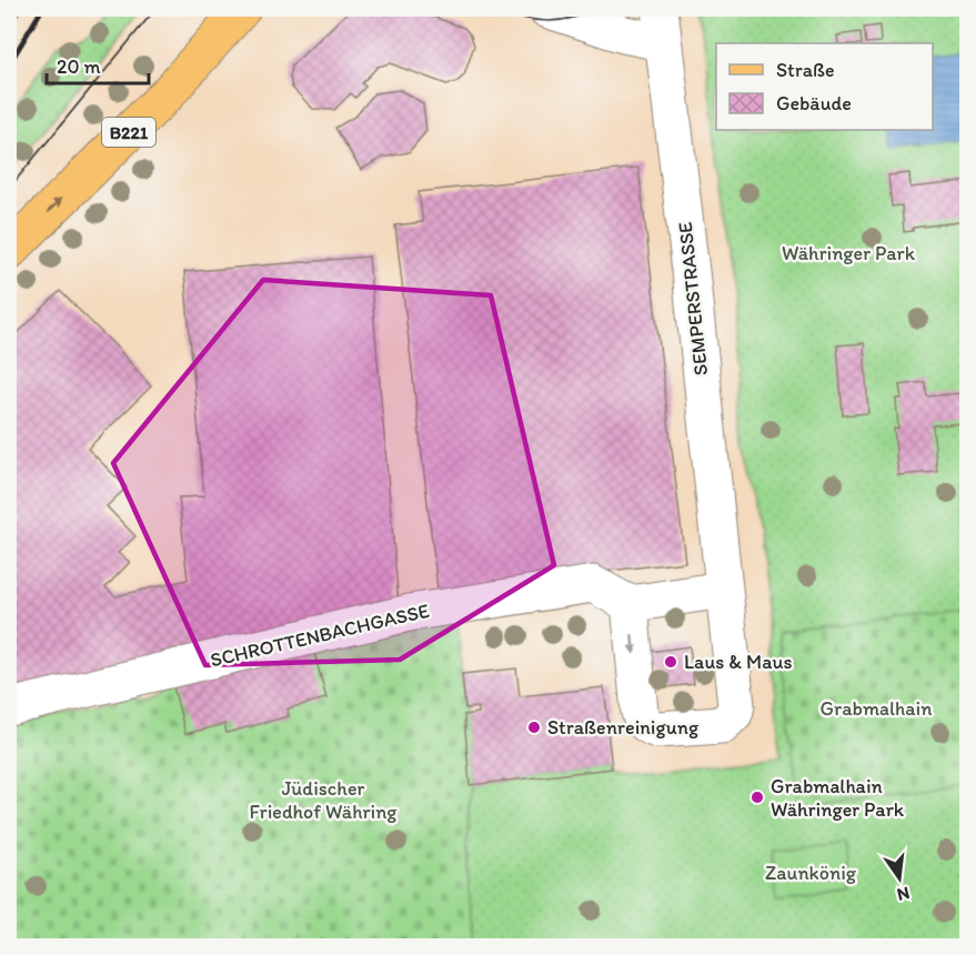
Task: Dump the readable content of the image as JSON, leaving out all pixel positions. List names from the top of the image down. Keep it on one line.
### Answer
{"streets":{"main road":["B221"],"street":["SEMPERSTRASSE","SCHROTTENBACHGASSE"]},"crossings":[["SEMPERSTRASSE","SCHROTTENBACHGASSE"]],"parks":["Währinger Park","Grabmalhain","Jüdischer Friedhof Währing","Zaunkönig"],"places":["Laus & Maus","Straßenreinigung","Grabmalhain Währinger Park"],"legend":["Straße","Gebäude"],"scale_bar":"20 m","north":"bottom"}
